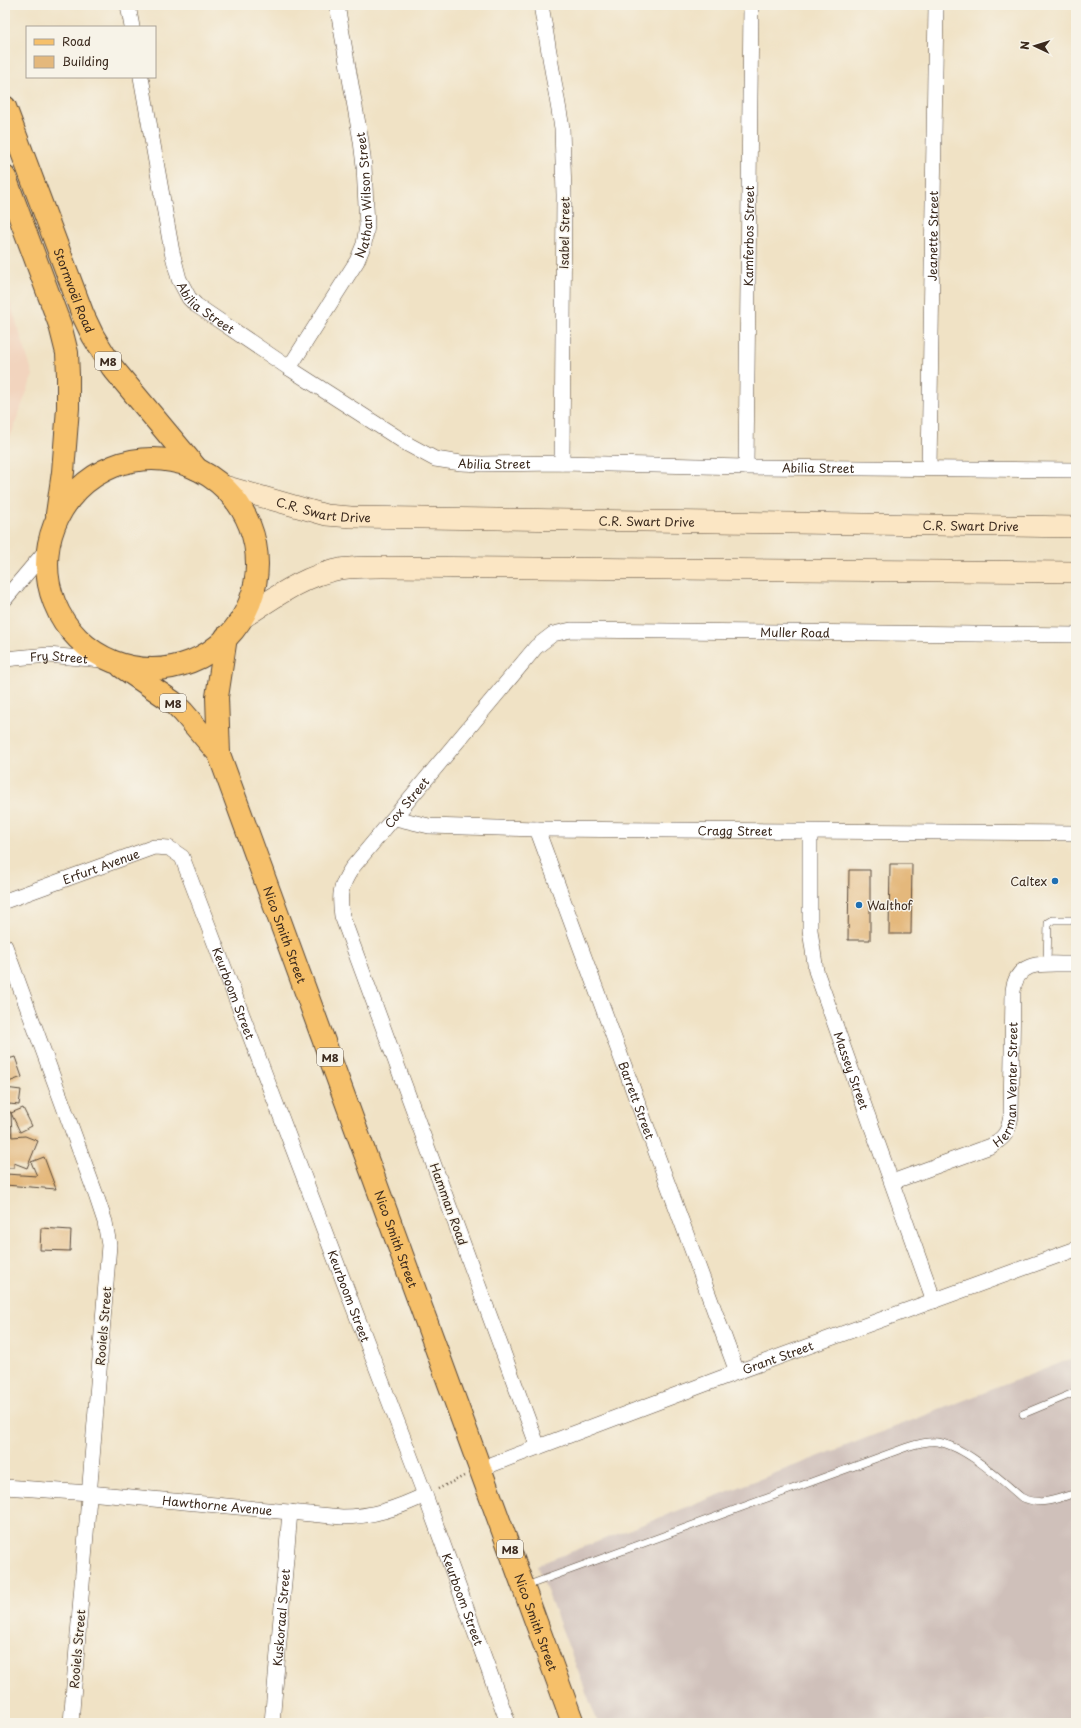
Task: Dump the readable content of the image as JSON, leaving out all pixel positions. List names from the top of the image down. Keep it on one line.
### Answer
{"streets":{"main road":["Stormvoël Road","M8","C.R. Swart Drive","Nico Smith Street"],"street":["Nathan Wilson Street","Isabel Street","Kamferbos Street","Jeanette Street","Abilia Street","Muller Road","Fry Street","Cox Street","Cragg Street","Erfurt Avenue","Keurboom Street","Massey Street","Herman Venter Street","Barrett Street","Hamman Road","Rooiels Street","Grant Street","Hawthorne Avenue","Kuskoraal Street"]},"crossings":[["Nathan Wilson Street","Abilia Street"],["Isabel Street","Abilia Street"],["Kamferbos Street","Abilia Street"],["Jeanette Street","Abilia Street"],["Stormvoël Road","C.R. Swart Drive"],["Stormvoël Road","Fry Street"],["Stormvoël Road","Nico Smith Street"],["Muller Road","Cox Street"],["Fry Street","Nico Smith Street"],["Cox Street","Cragg Street"],["Cox Street","Hamman Road"],["Cragg Street","Massey Street"],["Cragg Street","Barrett Street"],["Erfurt Avenue","Keurboom Street"],["Nico Smith Street","Grant Street"],["Keurboom Street","Hawthorne Avenue"],["Massey Street","Herman Venter Street"],["Massey Street","Grant Street"],["Barrett Street","Grant Street"],["Hamman Road","Grant Street"],["Rooiels Street","Hawthorne Avenue"],["Hawthorne Avenue","Kuskoraal Street"]],"places":["Caltex","Walthof"],"legend":["Road","Building"],"north":"left"}
